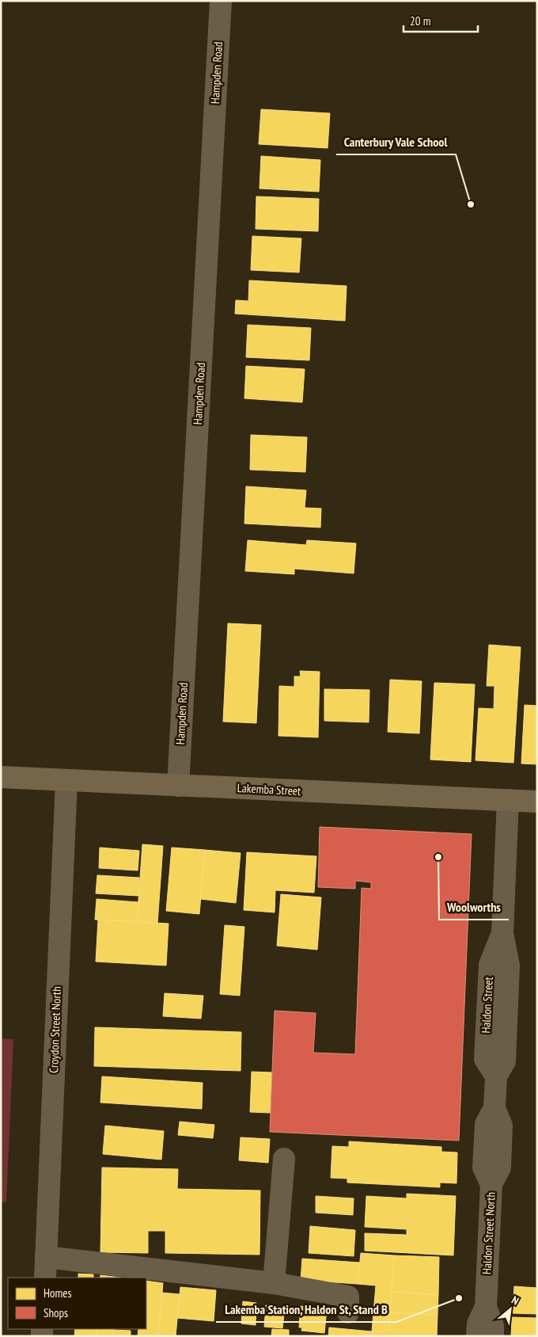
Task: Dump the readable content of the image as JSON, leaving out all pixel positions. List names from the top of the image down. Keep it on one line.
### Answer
{"streets":{"main road":["Lakemba Street"],"street":["Hampden Road","Haldon Street","Croydon Street North","Haldon Street North"]},"crossings":[["Hampden Road","Lakemba Street"],["Lakemba Street","Haldon Street"],["Lakemba Street","Croydon Street North"],["Haldon Street","Haldon Street North"]],"places":["Canterbury Vale School","Woolworths","Lakemba Station, Haldon St, Stand B"],"legend":["Homes","Shops"],"scale_bar":"20 m","north":"top right"}
